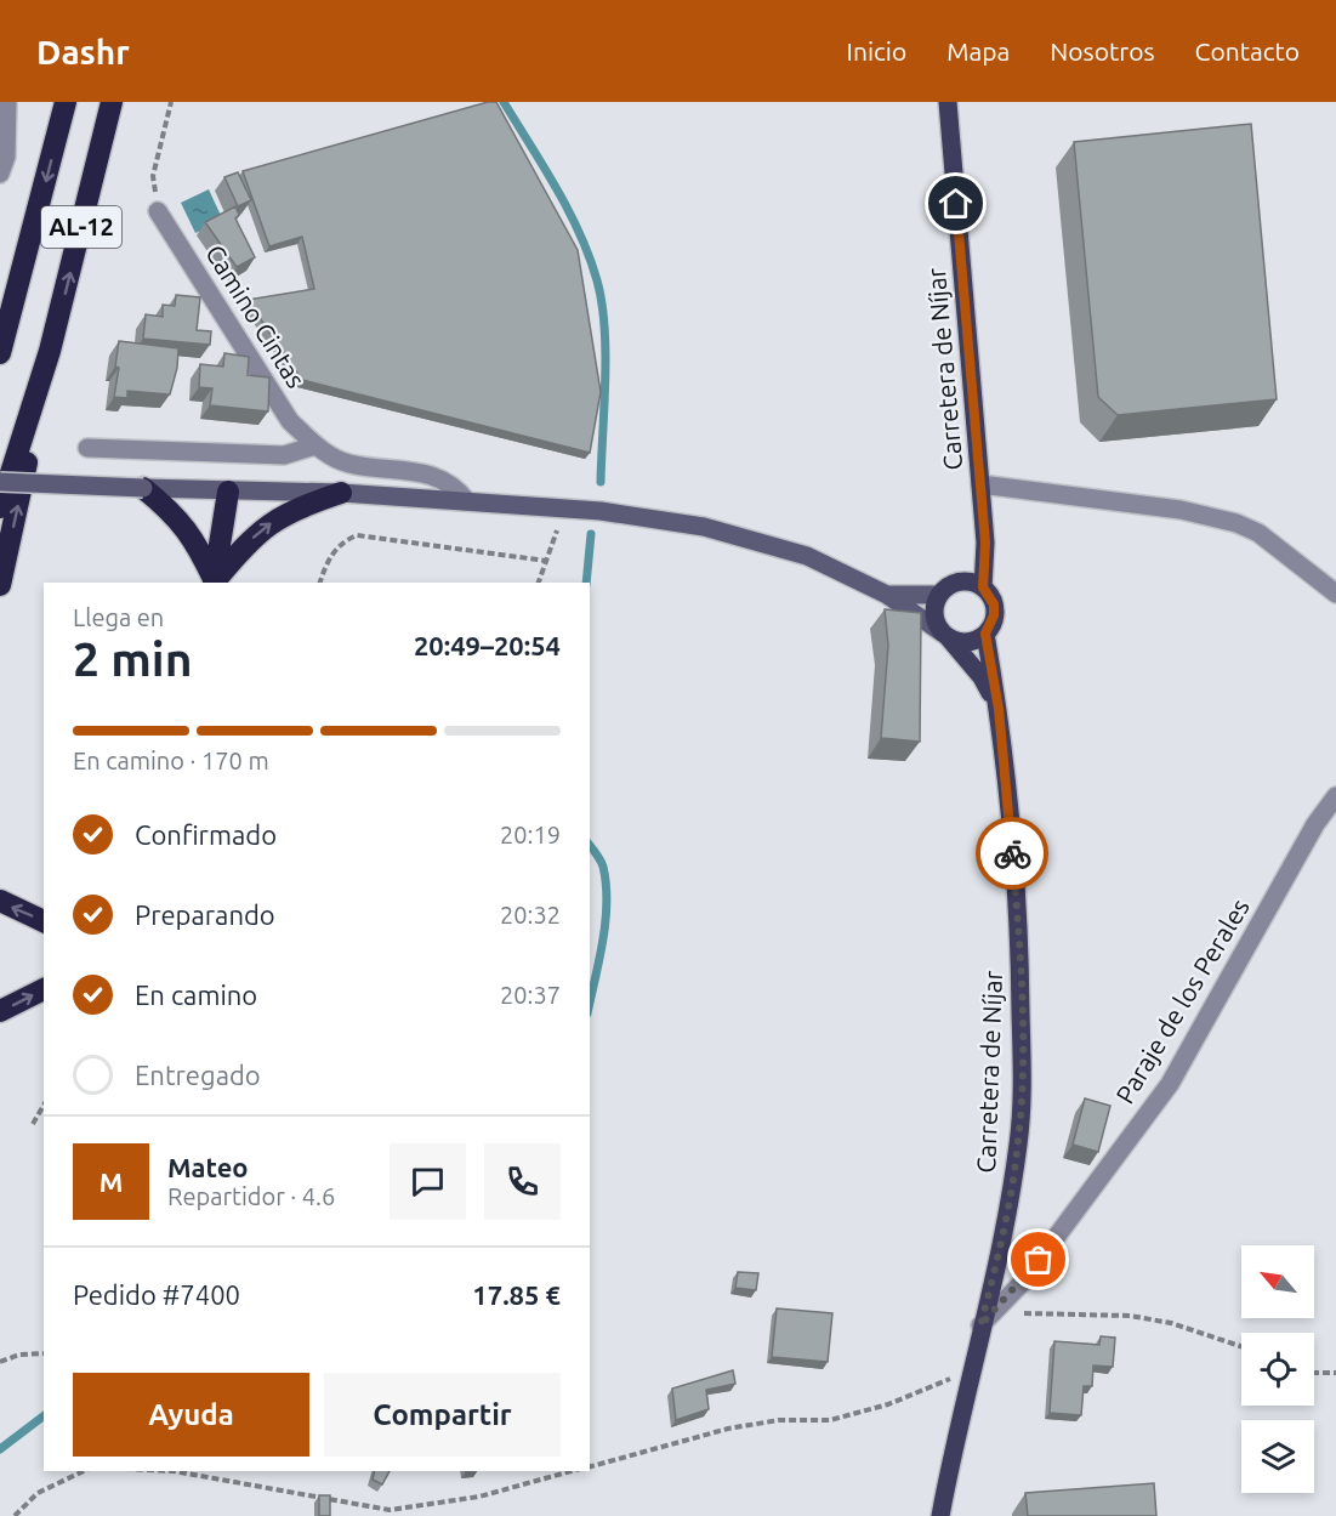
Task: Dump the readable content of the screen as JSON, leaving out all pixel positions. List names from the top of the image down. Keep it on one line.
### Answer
{"streets":{"highway":["AL-12"],"main road":["Carretera de Níjar"],"street":["Camino Cintas","Paraje de los Perales"]},"crossings":[["Carretera de Níjar","Paraje de los Perales"]],"north":"top left","page":{"header":"Dashr","nav":["Inicio","Mapa","Nosotros","Contacto"],"heading":["2 min","Llega en","20:49–20:54"],"panel":["Mateo","Repartidor · 4.6","Pedido #7400","17.85 €"],"bar":"En camino · 170 m","list":[["Confirmado","20:19"],["Preparando","20:32"],["En camino","20:37"],"Entregado"],"round":"M","buttons":["Ayuda","Compartir"]}}
